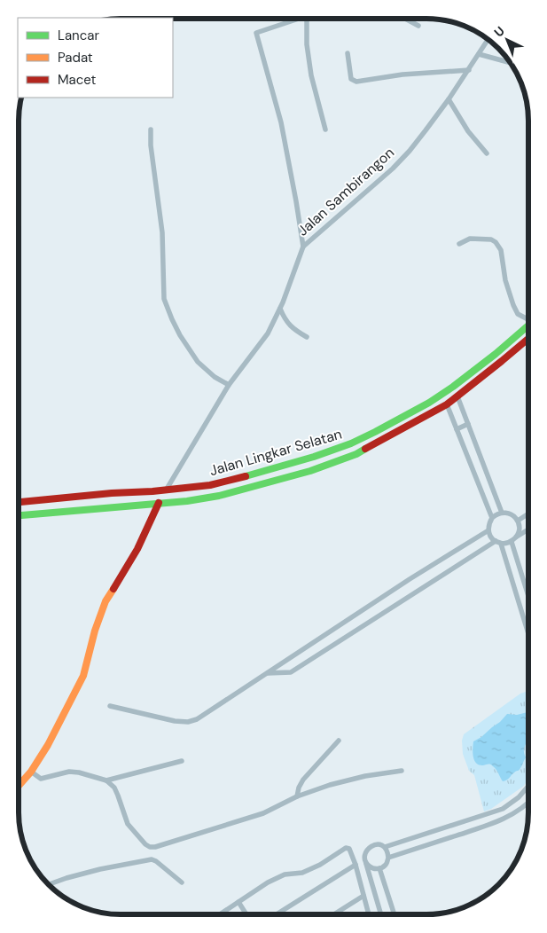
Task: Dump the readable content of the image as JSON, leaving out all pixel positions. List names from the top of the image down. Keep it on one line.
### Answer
{"streets":{"main road":["Jalan Lingkar Selatan"],"street":["Jalan Sambirangon"]},"crossings":[["Jalan Sambirangon","Jalan Lingkar Selatan"]],"legend":["Lancar","Padat","Macet"],"north":"top left"}
